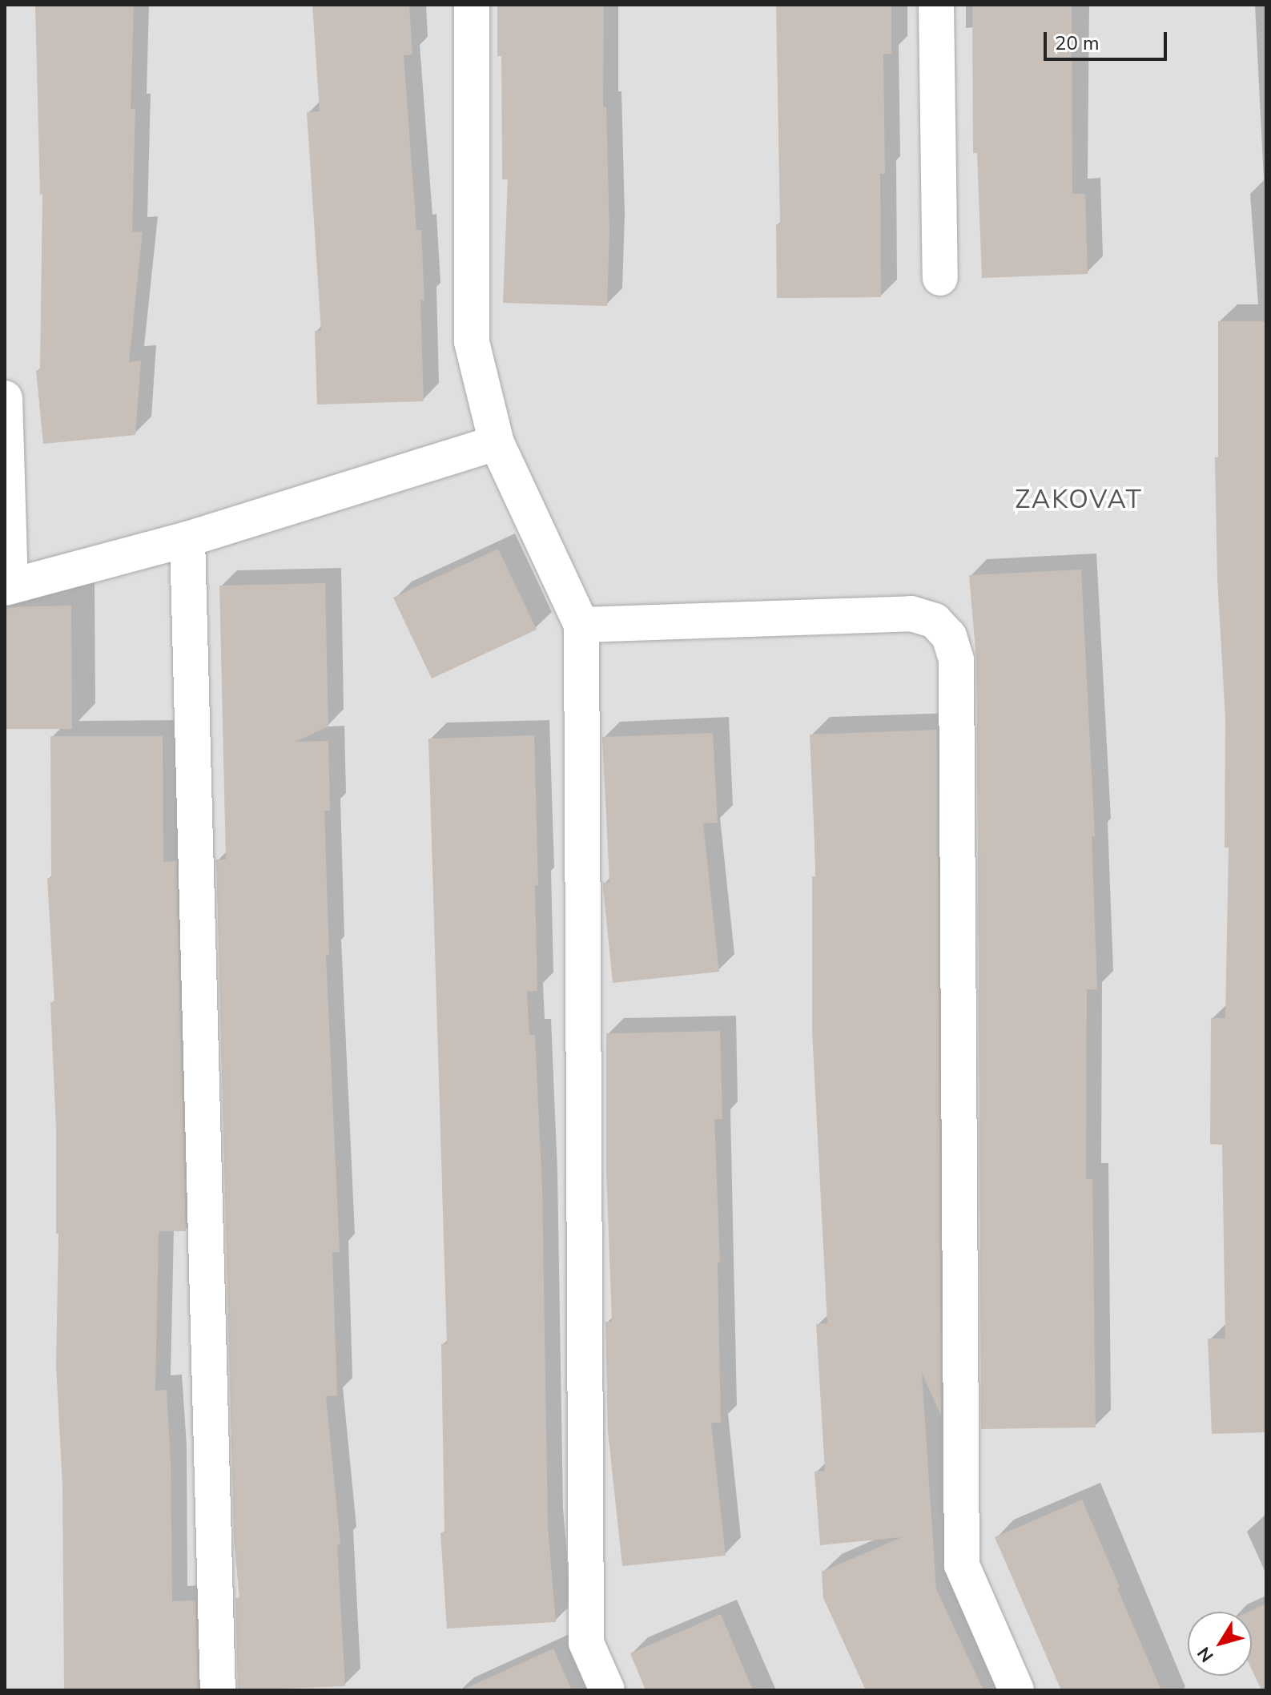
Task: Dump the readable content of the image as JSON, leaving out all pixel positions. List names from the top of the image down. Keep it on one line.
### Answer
{"districts":["ZAKOVAT"],"scale_bar":"20 m","north":"bottom left"}
